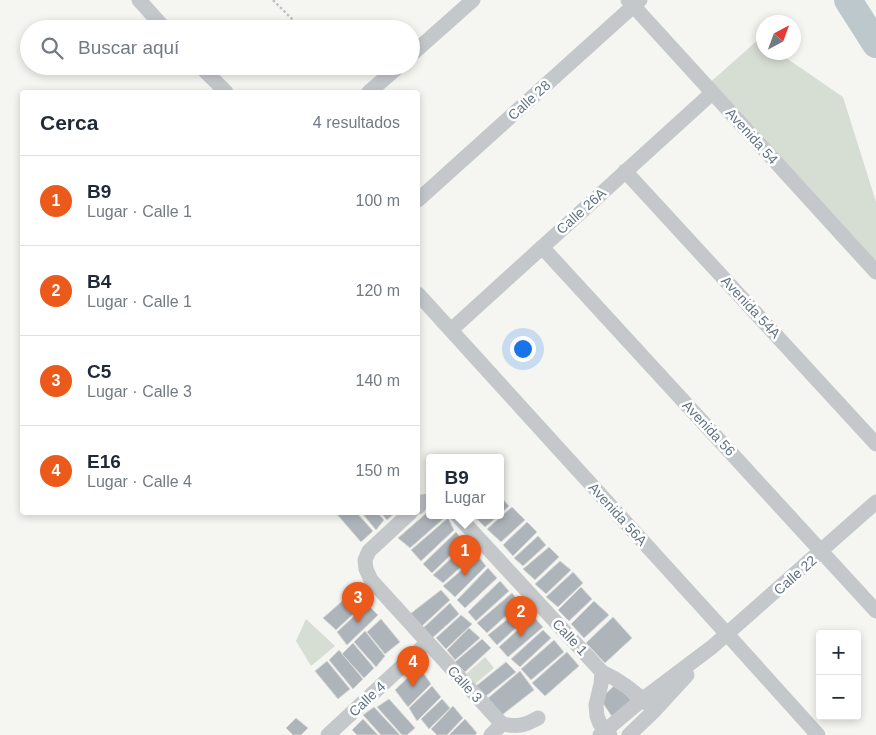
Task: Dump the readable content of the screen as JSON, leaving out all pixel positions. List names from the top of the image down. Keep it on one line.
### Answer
{"streets":{"street":["Calle 28","Avenida 54","Calle 26A","Avenida 54A","Avenida 56","Avenida 56A","Calle 22","Calle 1","Calle 3","Calle 4"]},"crossings":[["Calle 28","Avenida 54"],["Avenida 54","Calle 26A"],["Calle 26A","Avenida 54A"],["Calle 26A","Avenida 56"],["Calle 26A","Avenida 56A"],["Avenida 56","Calle 22"],["Avenida 56A","Calle 22"],["Calle 22","Calle 1"],["Calle 3","Calle 4"]],"north":"top right","page":{"search":"Buscar aquí","heading":["Cerca","4 resultados"],"list":[{"mark":"1","name":"B9","note":"Lugar · Calle 1","value":"100 m"},{"mark":"2","name":"B4","note":"Lugar · Calle 1","value":"120 m"},{"mark":"3","name":"C5","note":"Lugar · Calle 3","value":"140 m"},{"mark":"4","name":"E16","note":"Lugar · Calle 4","value":"150 m"}],"popup":["B9","Lugar"],"pins":["1","3","2","4"],"map_buttons":["+","−"]}}
